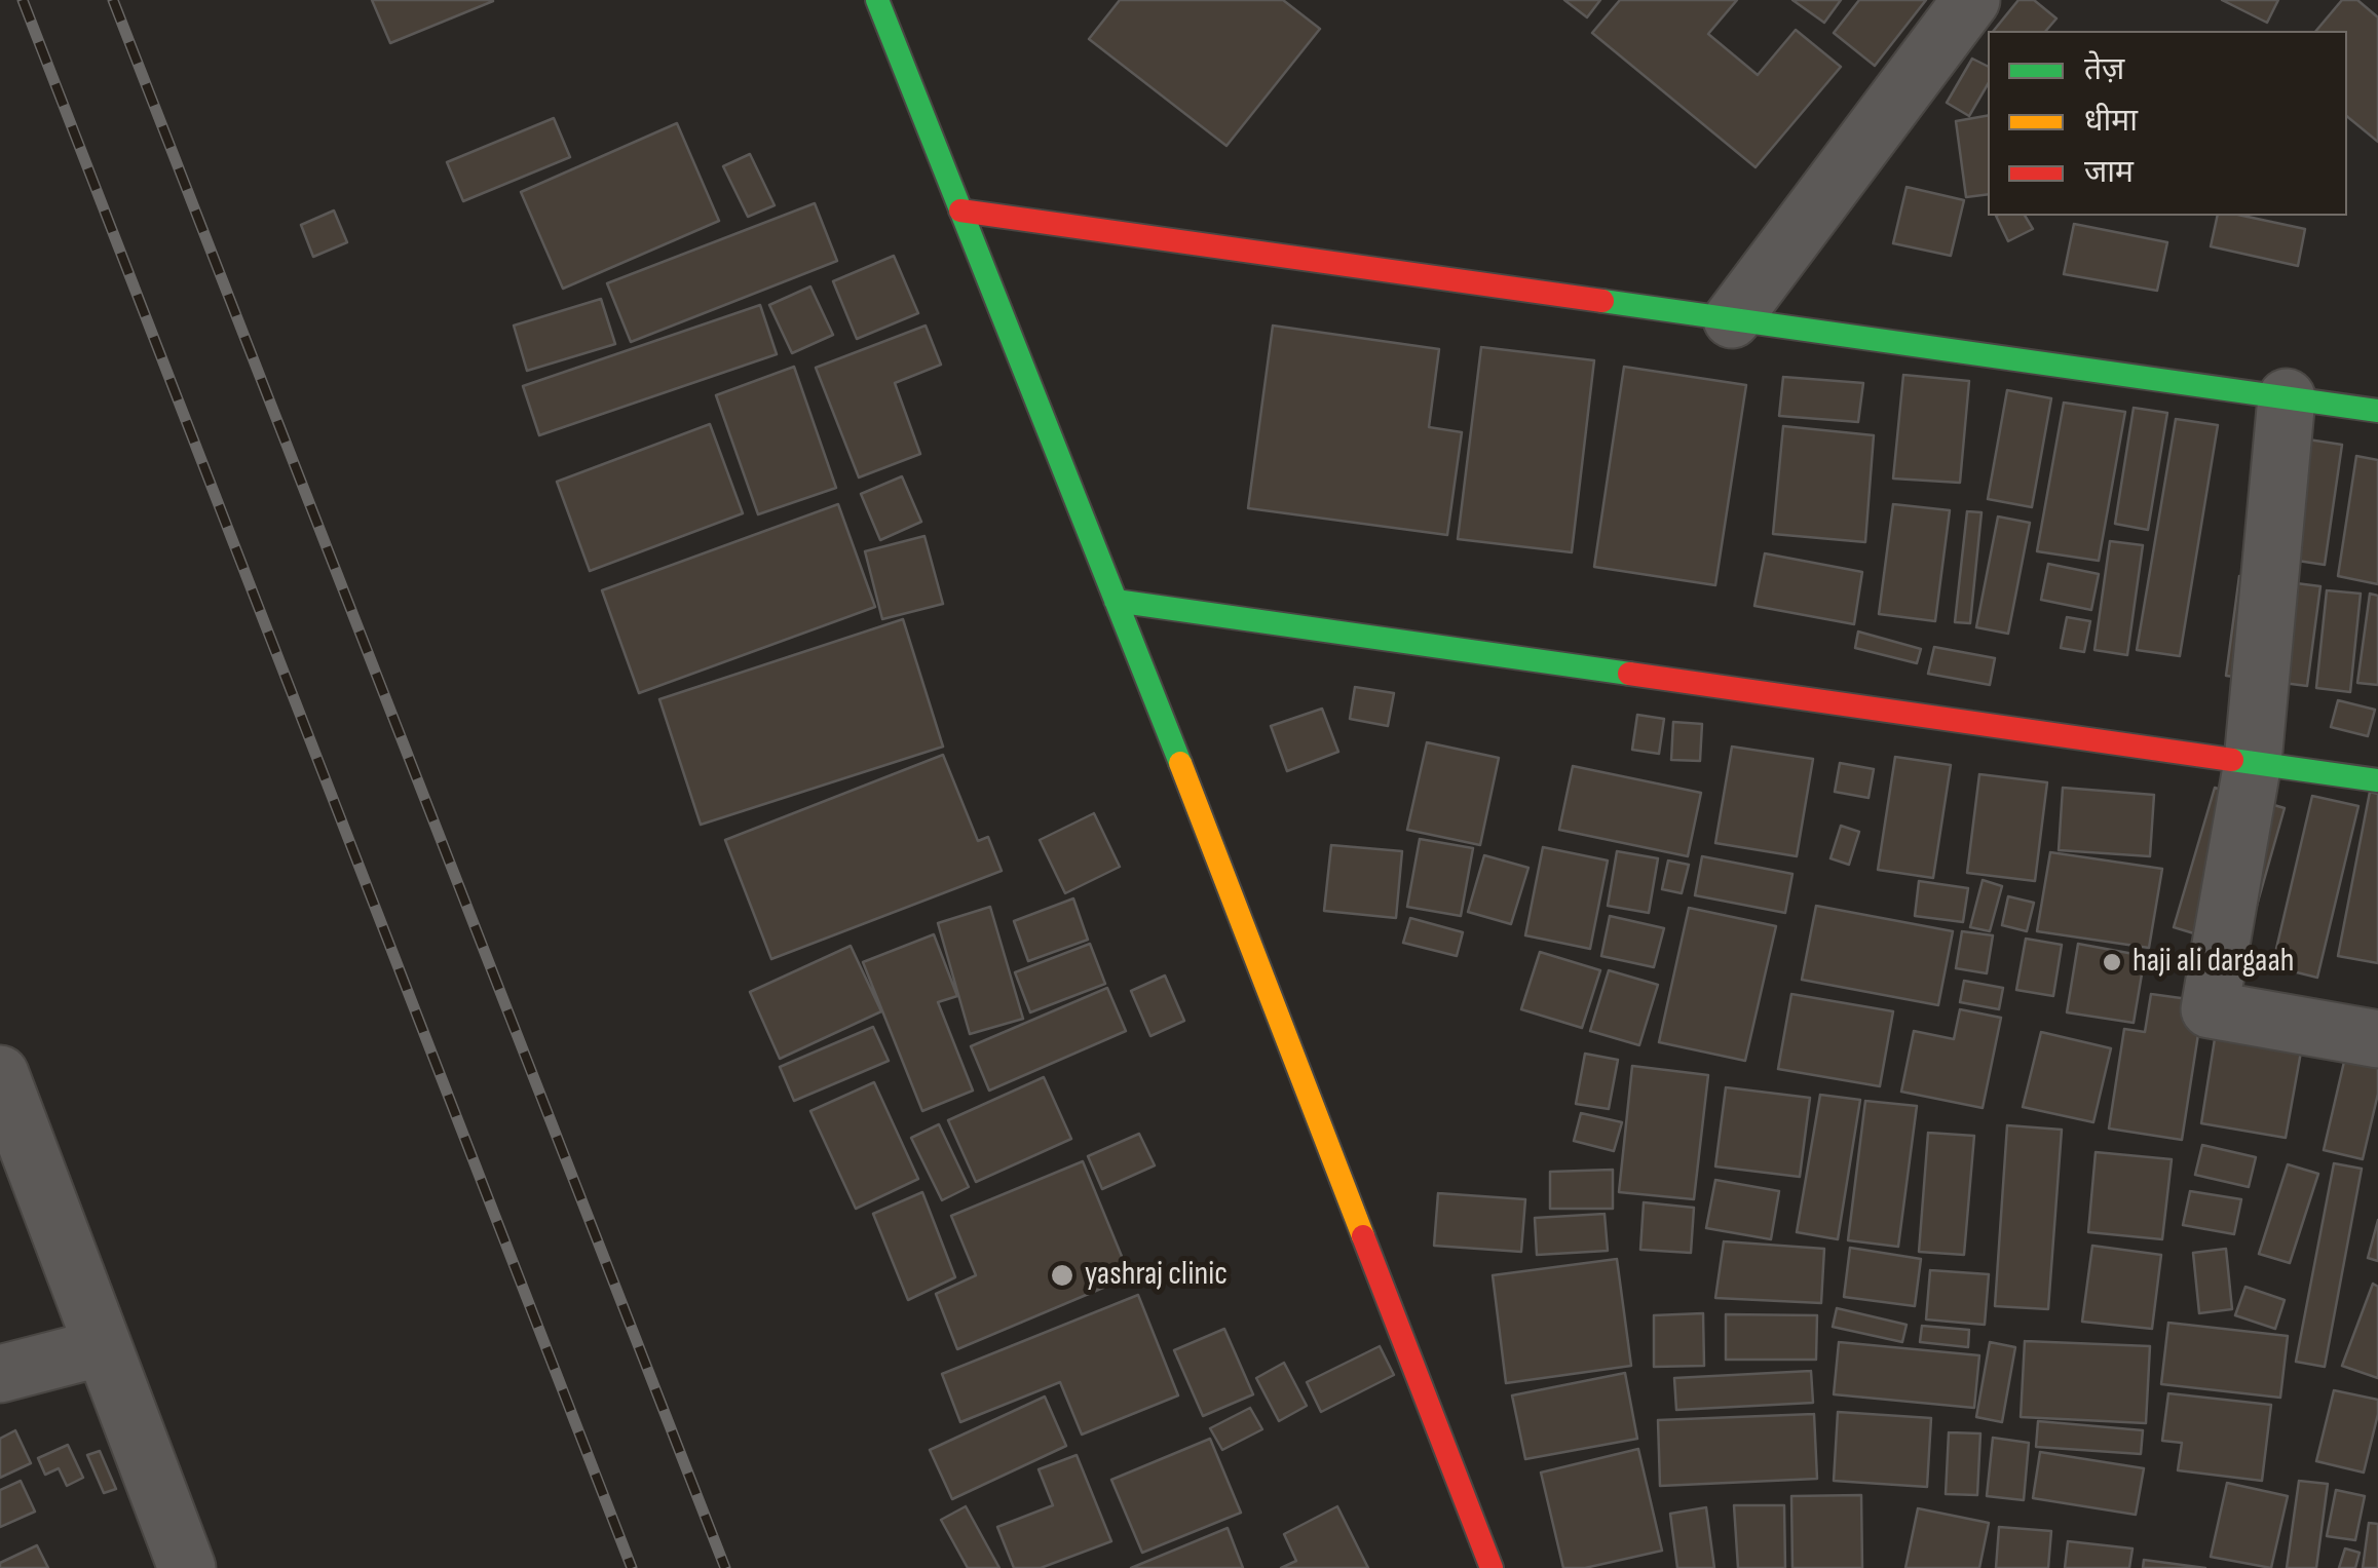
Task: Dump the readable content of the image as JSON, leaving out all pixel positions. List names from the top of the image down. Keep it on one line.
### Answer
{"places":["haji ali dargaah","yashraj clinic"],"legend":["तेज़","धीमा","जाम"]}
